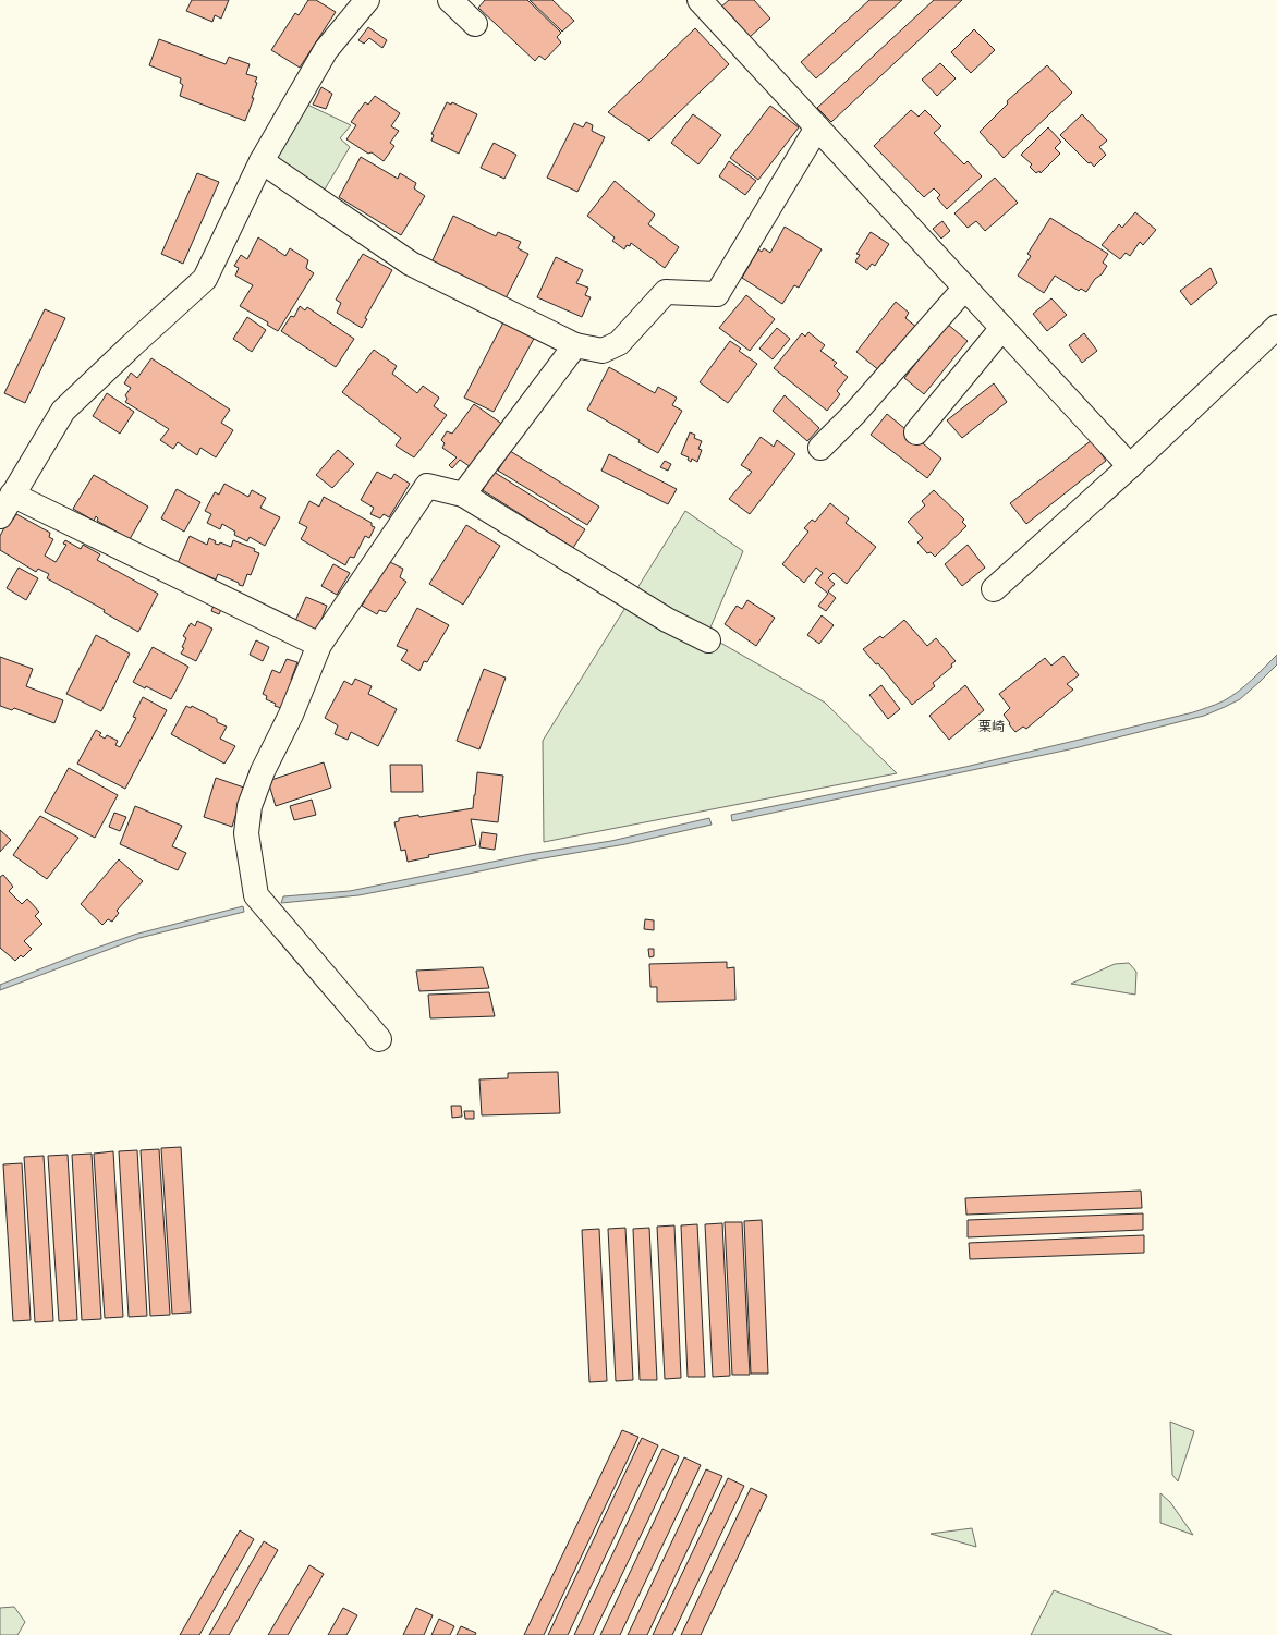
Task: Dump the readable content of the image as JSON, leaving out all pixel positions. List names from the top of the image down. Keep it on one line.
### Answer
{"districts":["栗崎"]}
